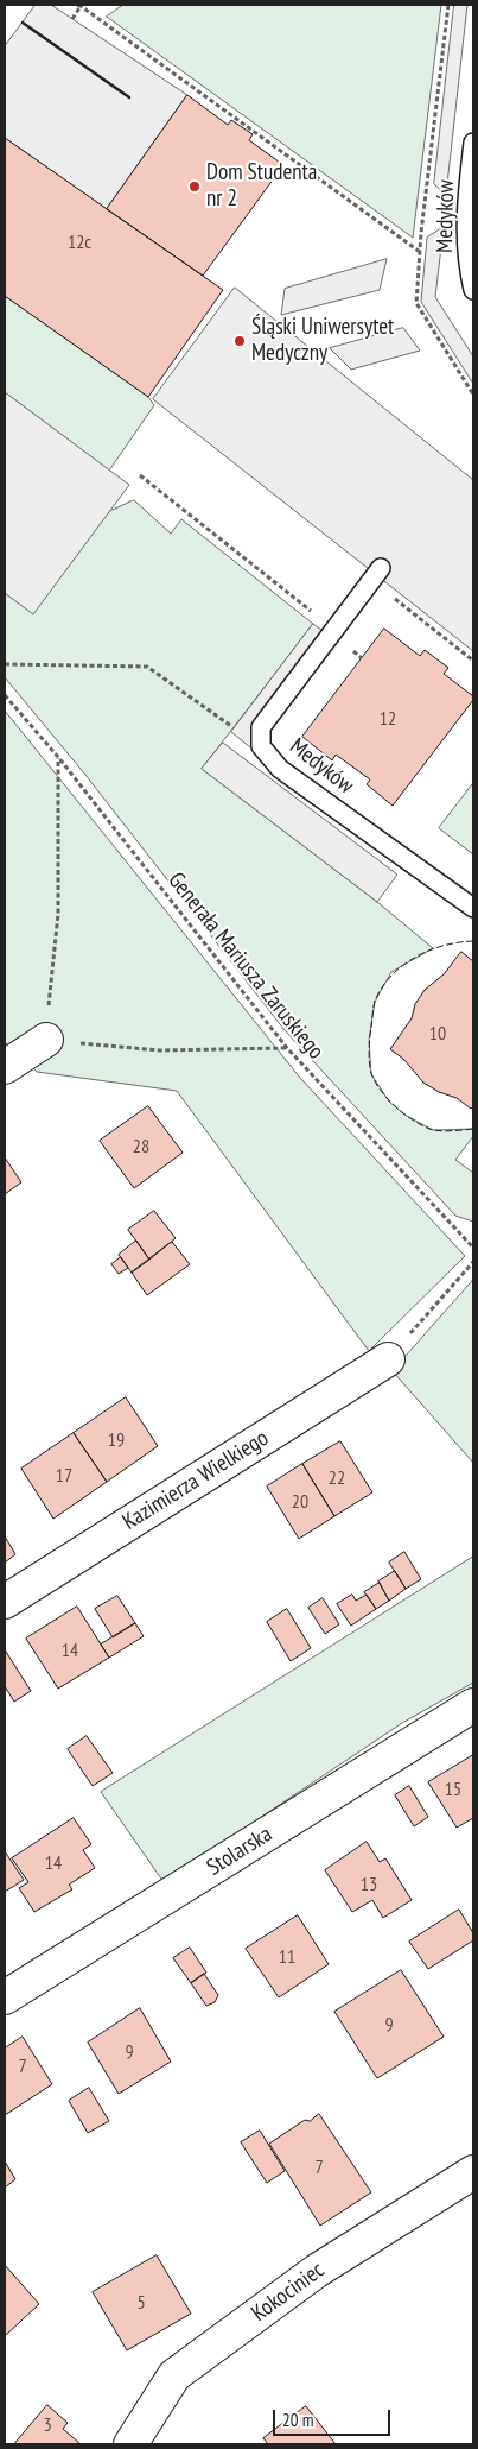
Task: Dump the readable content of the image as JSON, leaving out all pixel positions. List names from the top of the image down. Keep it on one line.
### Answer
{"streets":{"street":["Kazimierza Wielkiego","Stolarska","Kokociniec"],"lane":["Medyków"],"path":["Generała Mariusza Zaruskiego"]},"places":["Dom Studenta nr 2","Śląski Uniwersytet Medyczny"],"house_numbers":["12c","12","10","28","19","17","22","20","14","15","14","13","11","9","9","7","7","5","3"],"scale_bar":"20 m"}
